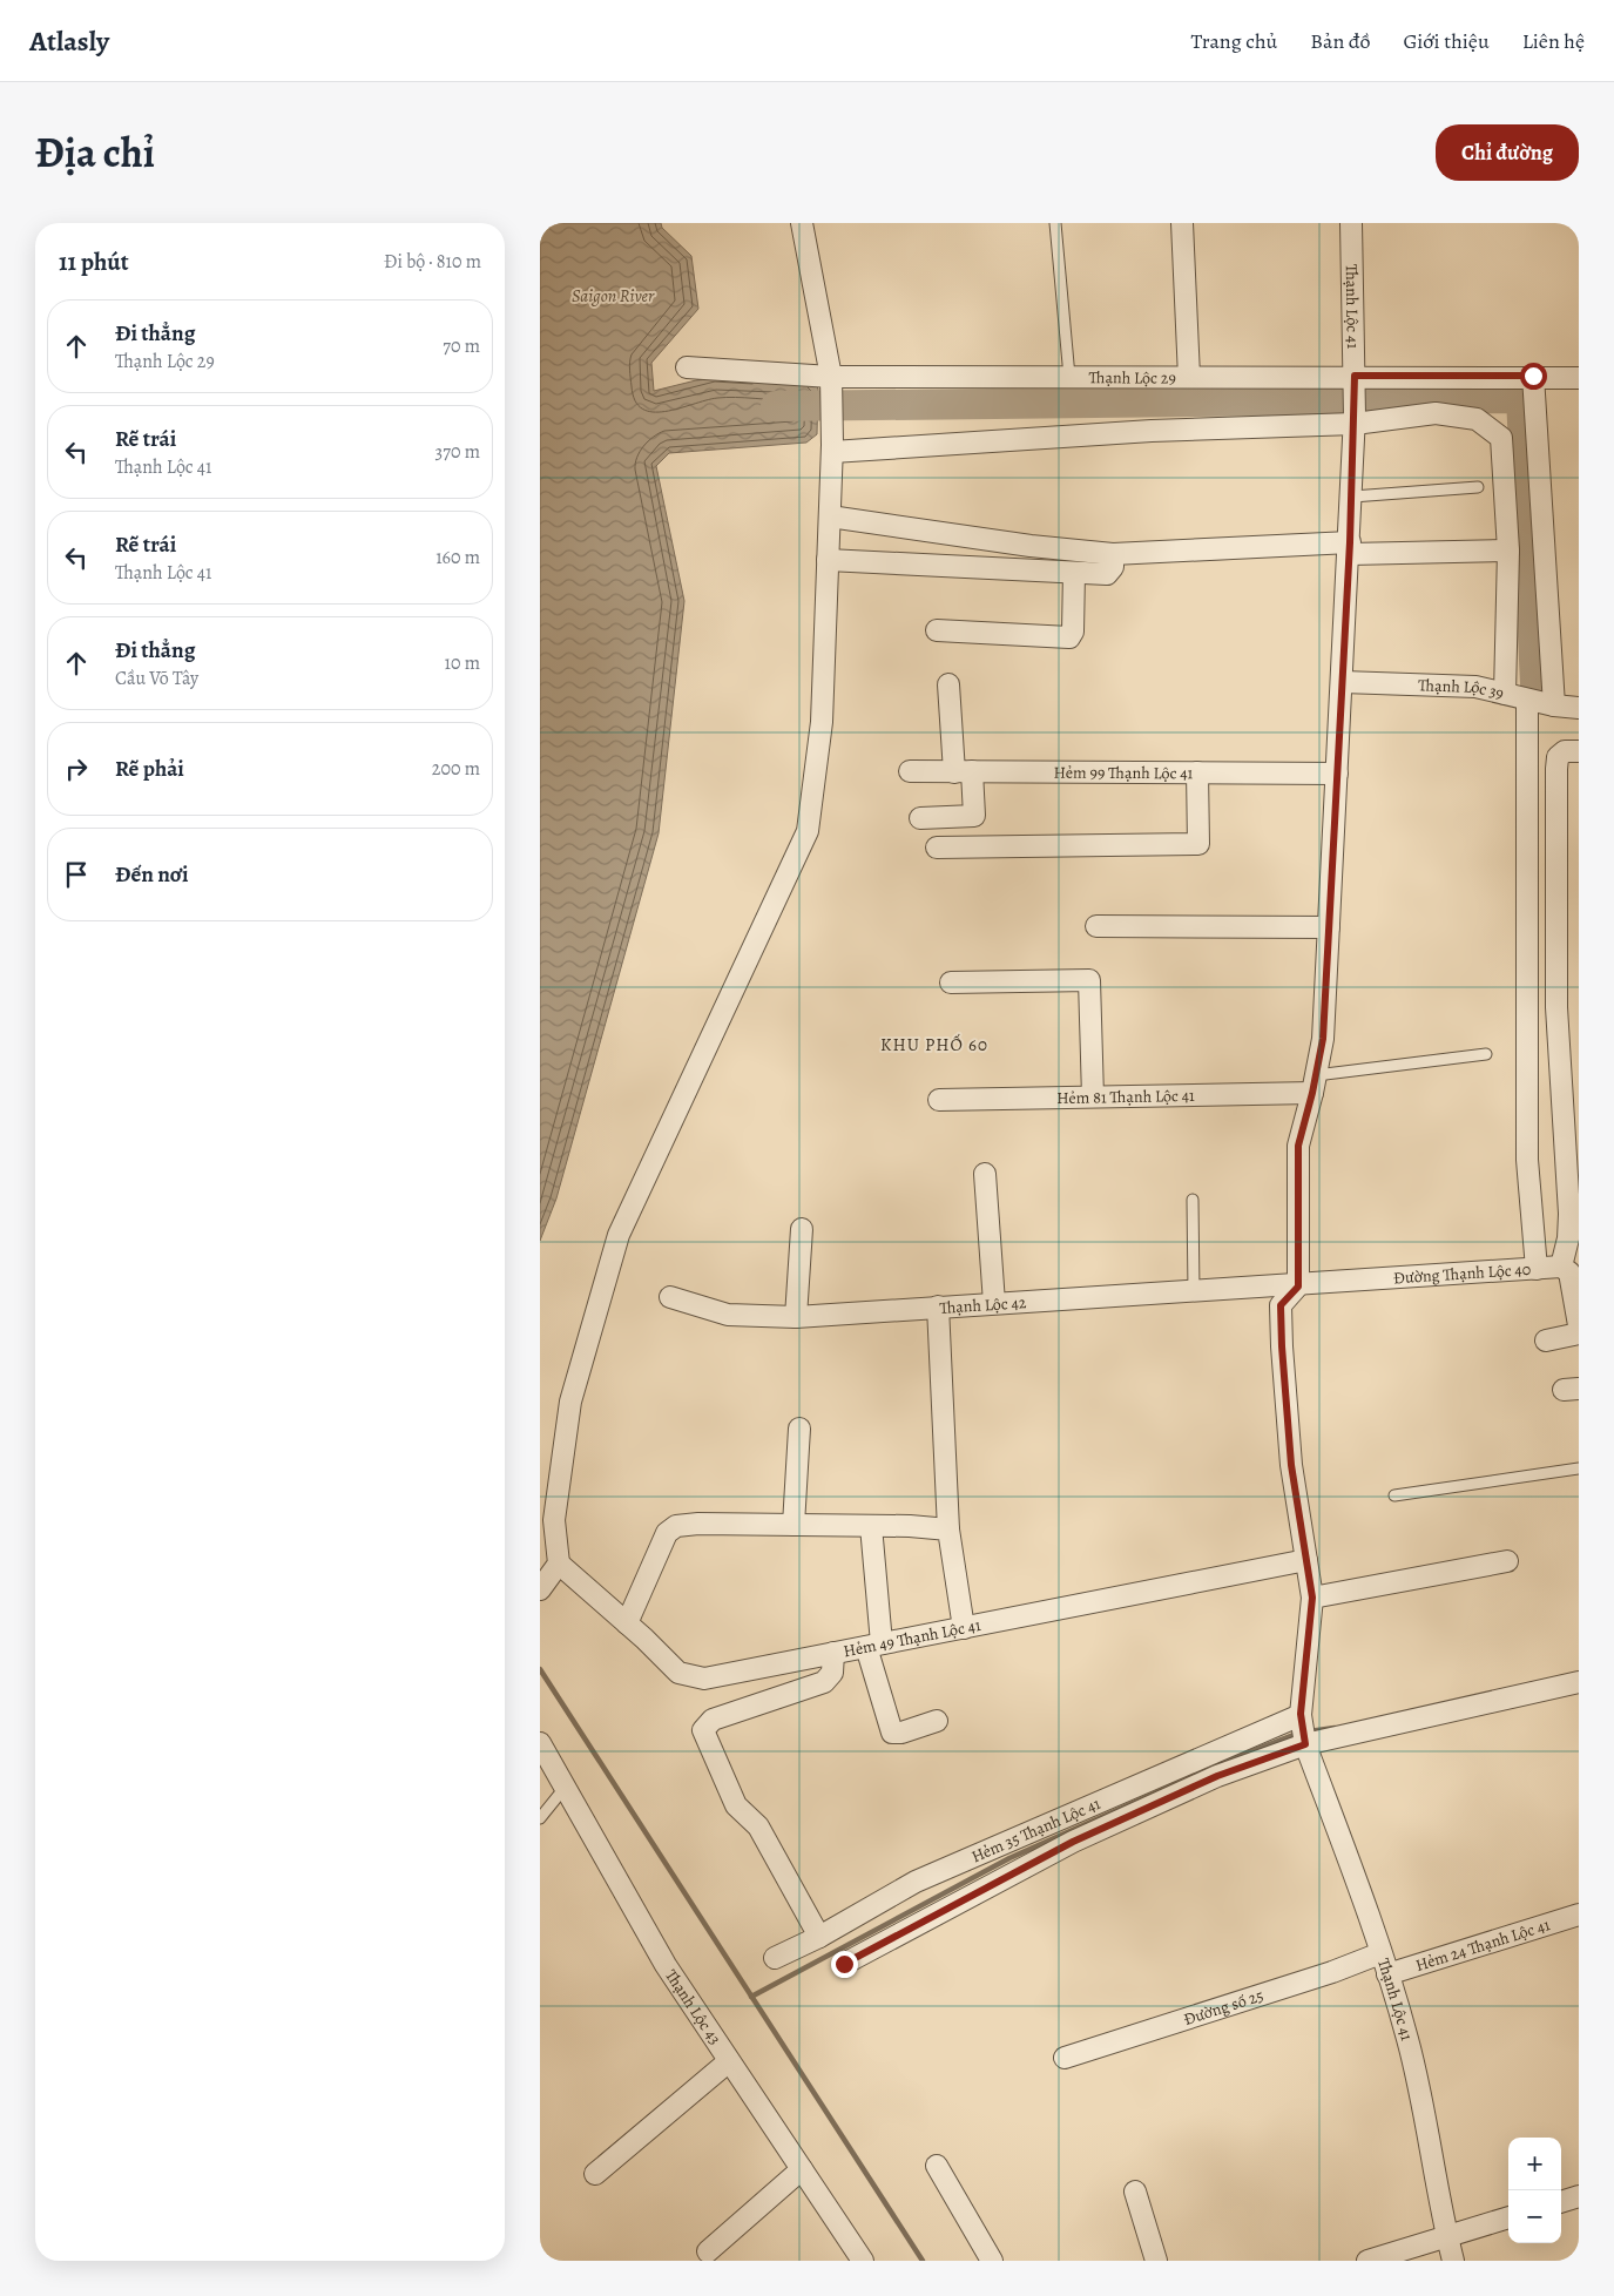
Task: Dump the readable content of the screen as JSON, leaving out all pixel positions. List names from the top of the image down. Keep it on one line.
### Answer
{"streets":{"street":["Thạnh Lộc 41","Thạnh Lộc 29","Thạnh Lộc 39","Hẻm 99 Thạnh Lộc 41","Hẻm 81 Thạnh Lộc 41","Đường Thạnh Lộc 40","Thạnh Lộc 42","Hẻm 49 Thạnh Lộc 41","Hẻm 35 Thạnh Lộc 41","Hẻm 24 Thạnh Lộc 41","Thạnh Lộc 43","Đường số 25"]},"crossings":[["Thạnh Lộc 41","Thạnh Lộc 29"],["Thạnh Lộc 41","Thạnh Lộc 39"],["Thạnh Lộc 41","Hẻm 99 Thạnh Lộc 41"],["Thạnh Lộc 41","Hẻm 81 Thạnh Lộc 41"],["Thạnh Lộc 41","Đường Thạnh Lộc 40"],["Thạnh Lộc 41","Thạnh Lộc 42"],["Thạnh Lộc 41","Hẻm 35 Thạnh Lộc 41"],["Thạnh Lộc 41","Hẻm 24 Thạnh Lộc 41"],["Thạnh Lộc 41","Đường số 25"],["Đường Thạnh Lộc 40","Thạnh Lộc 42"]],"districts":["KHU PHỐ 60"],"water":["Saigon River"],"page":{"header":"Atlasly","nav":["Trang chủ","Bản đồ","Giới thiệu","Liên hệ"],"title":"Địa chỉ","buttons":"Chỉ đường","heading":["11 phút","Đi bộ · 810 m"],"list":[["Đi thẳng","Thạnh Lộc 29","70 m"],["Rẽ trái","Thạnh Lộc 41","370 m"],["Rẽ trái","Thạnh Lộc 41","160 m"],["Đi thẳng","Cầu Võ Tây","10 m"],["Rẽ phải","200 m"],"Đến nơi"],"map_buttons":["+","−"]}}
